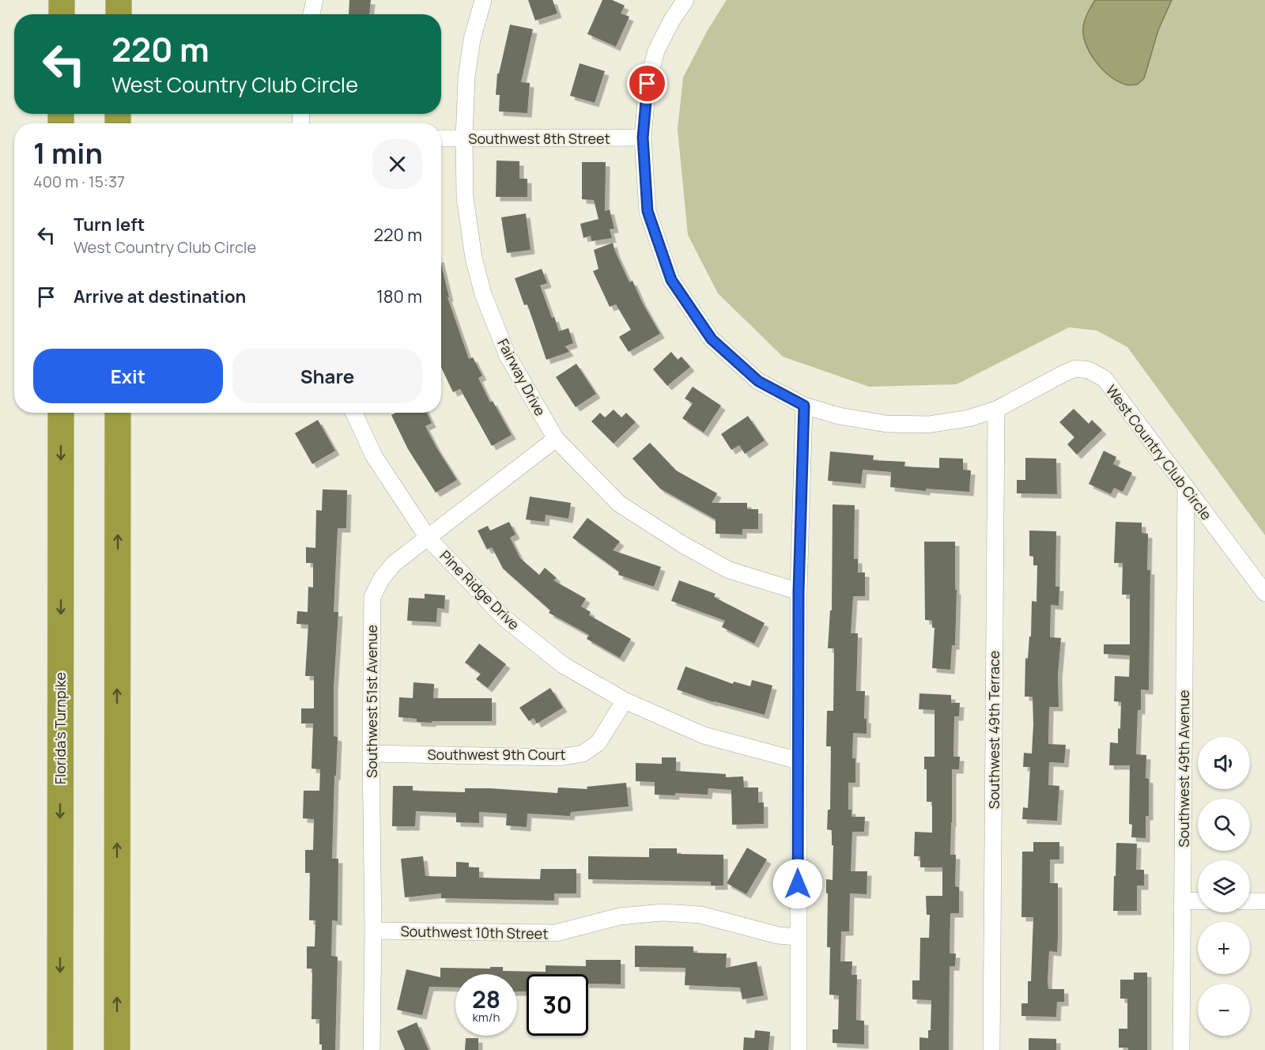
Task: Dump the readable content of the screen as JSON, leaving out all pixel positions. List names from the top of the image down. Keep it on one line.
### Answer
{"streets":{"highway":["Florida's Turnpike"],"street":["Southwest 8th Street","Fairway Drive","West Country Club Circle","Pine Ridge Drive","Southwest 51st Avenue","Southwest 49th Terrace","Southwest 9th Court","Southwest 49th Avenue","Southwest 10th Street"]},"crossings":[["Southwest 8th Street","Fairway Drive"],["Southwest 8th Street","West Country Club Circle"],["Fairway Drive","Southwest 51st Avenue"],["West Country Club Circle","Southwest 49th Terrace"],["West Country Club Circle","Southwest 49th Avenue"],["Pine Ridge Drive","Southwest 51st Avenue"],["Pine Ridge Drive","Southwest 9th Court"],["Southwest 51st Avenue","Southwest 9th Court"],["Southwest 51st Avenue","Southwest 10th Street"]],"page":{"turn":["220 m","West Country Club Circle"],"heading":["1 min","400 m · 15:37"],"list":[{"name":"Turn left","note":"West Country Club Circle","value":"220 m"},{"name":"Arrive at destination","value":"180 m"}],"buttons":["Exit","Share"],"map_buttons":["+","−"],"speed":"28 km/h","limit":"30"}}
